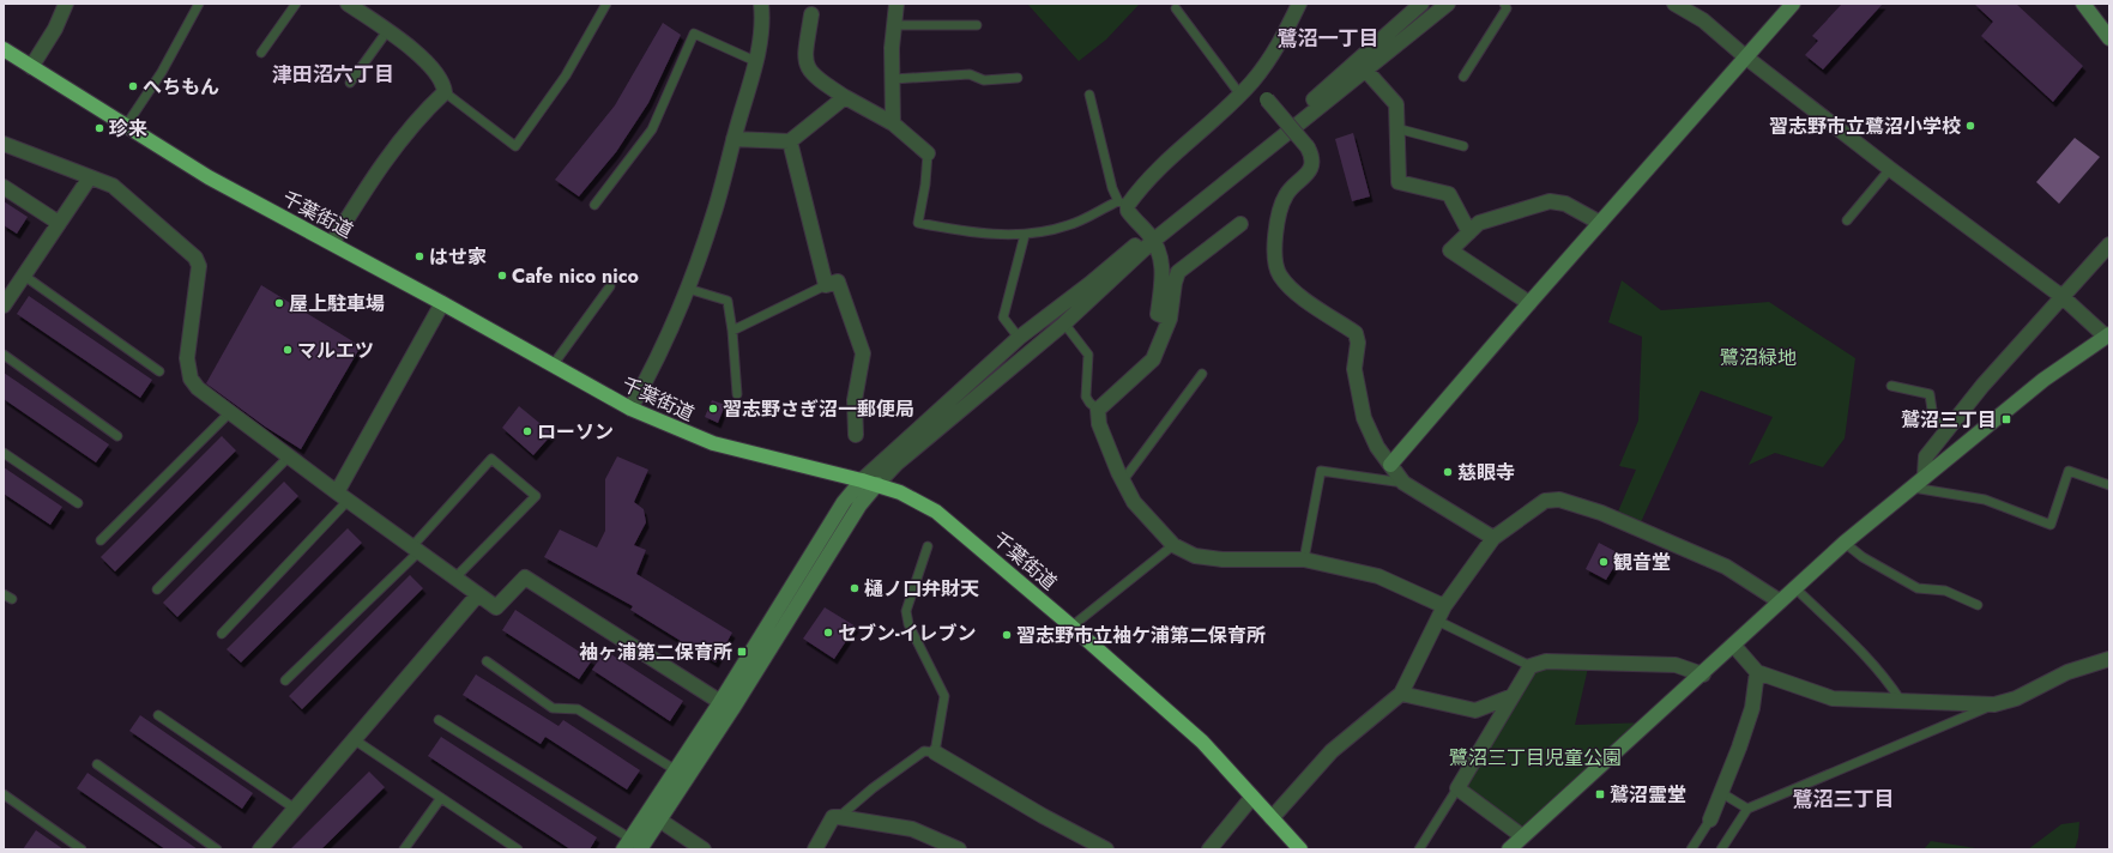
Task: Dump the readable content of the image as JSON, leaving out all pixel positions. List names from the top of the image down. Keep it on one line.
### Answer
{"streets":{"highway":["千葉街道"]},"districts":["鷺沼一丁目","津田沼六丁目","鷺沼三丁目"],"parks":["鷺沼緑地","鷺沼三丁目児童公園"],"places":{"other":["へちもん","習志野市立鷺沼小学校","珍来","はせ家","Cafe nico nico","屋上駐車場","マルエツ","習志野さぎ沼一郵便局","ローソン","慈眼寺","観音堂","樋ノ口弁財天","セブン-イレブン","習志野市立袖ケ浦第二保育所"],"transit":["鷲沼三丁目","袖ヶ浦第二保育所","鷲沼霊堂"]}}
